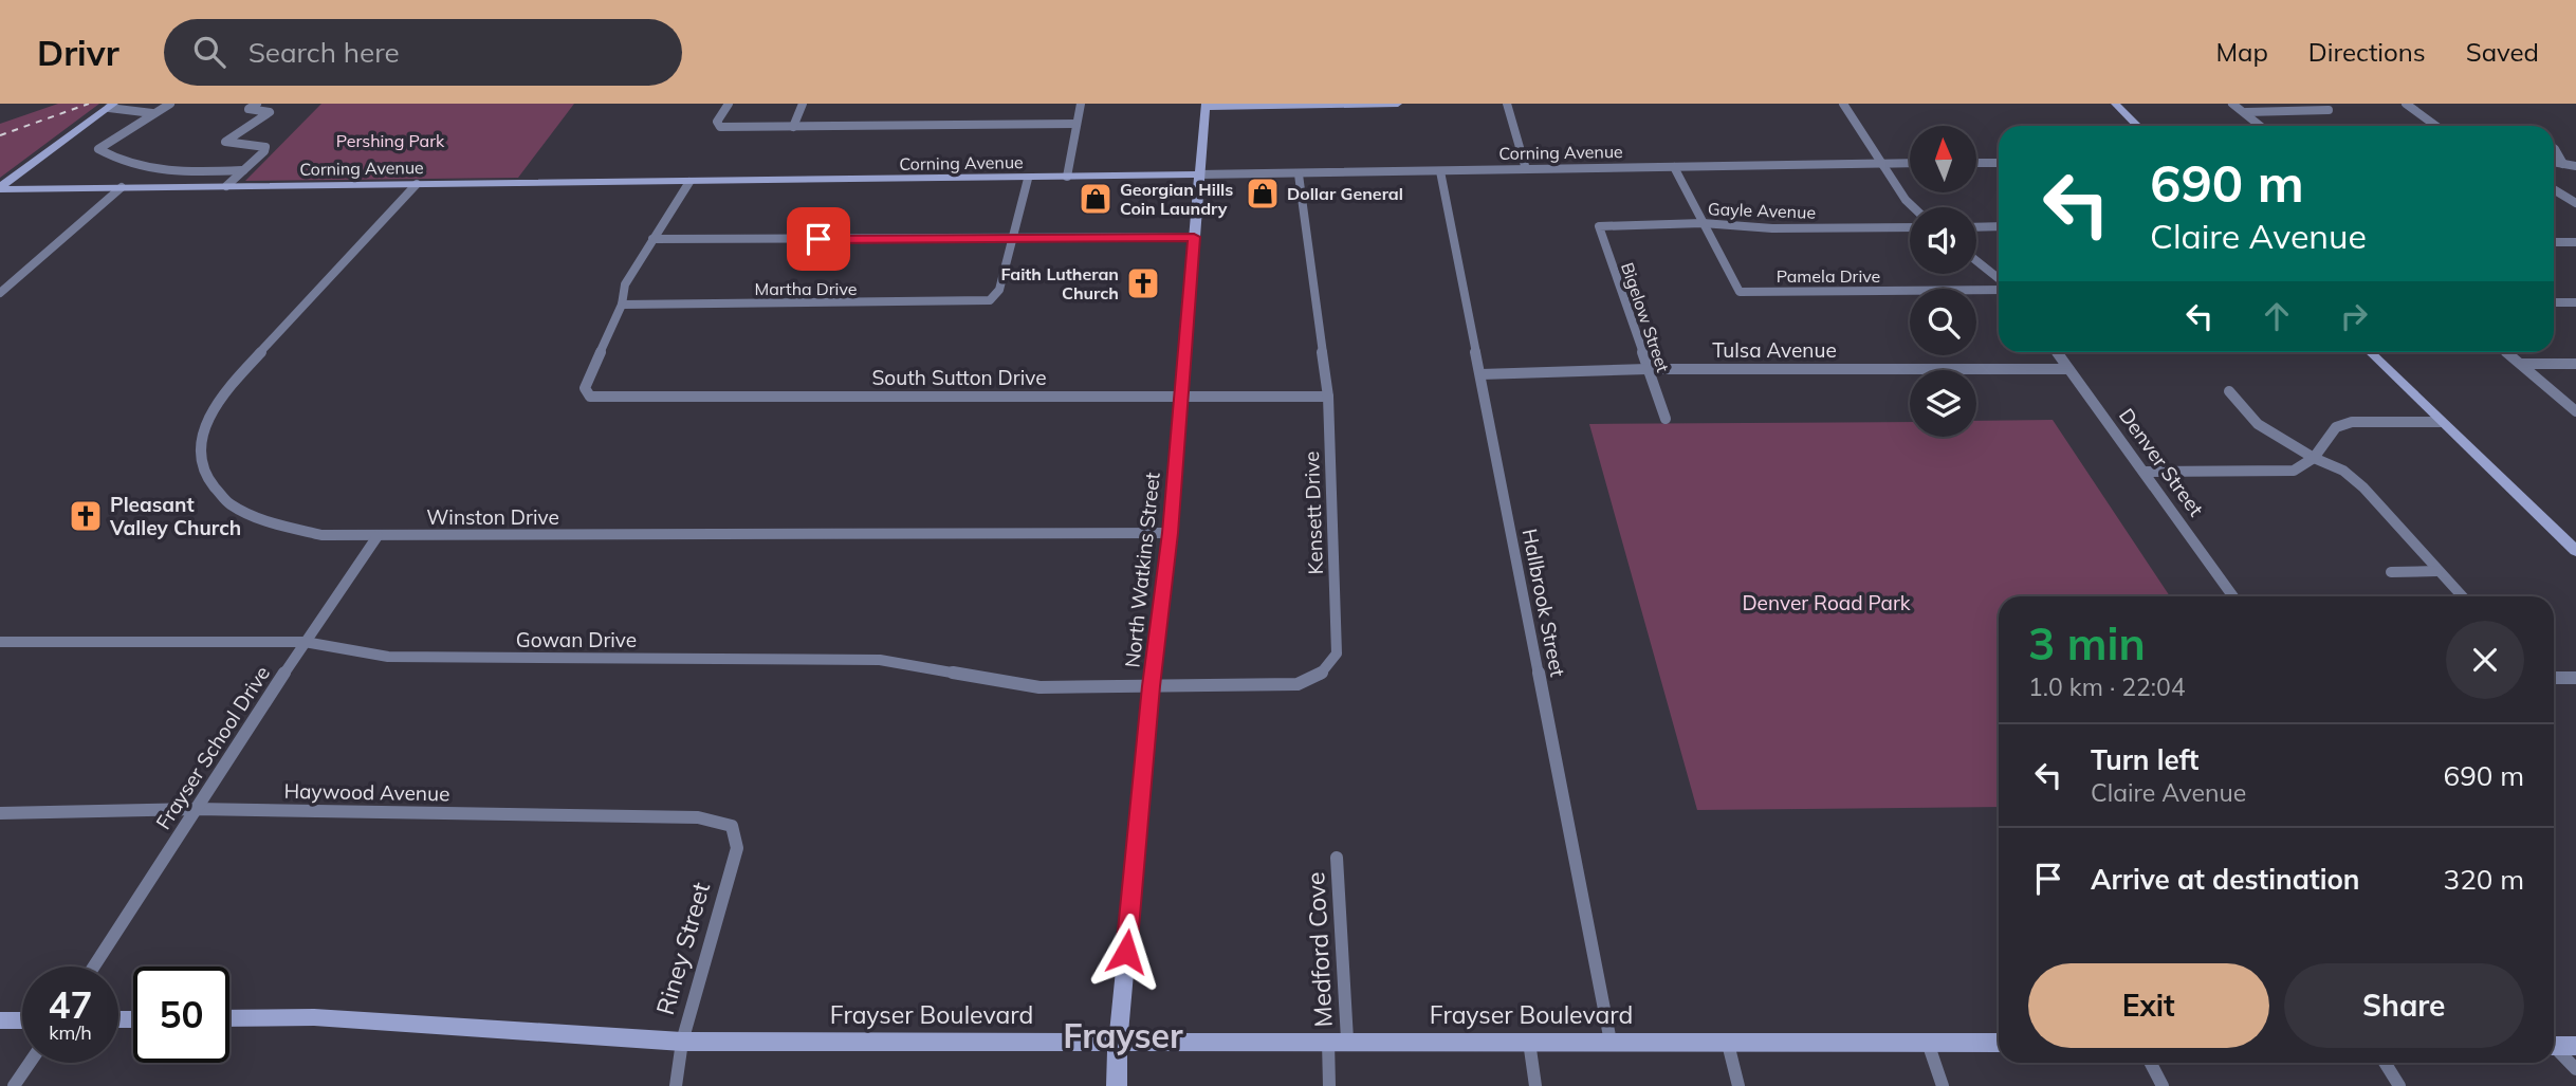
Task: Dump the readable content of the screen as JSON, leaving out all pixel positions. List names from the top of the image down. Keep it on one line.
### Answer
{"streets":{"main road":["Corning Avenue","North Watkins Street","Frayser Boulevard"],"street":["Gayle Avenue","Pamela Drive","Martha Drive","Bigelow Street","Tulsa Avenue","South Sutton Drive","Denver Street","Kensett Drive","Winston Drive","Hallbrook Street","Gowan Drive","Frayser School Drive","Haywood Avenue","Riney Street","Medford Cove"]},"crossings":[["Corning Avenue","Kensett Drive"],["Corning Avenue","Winston Drive"],["Corning Avenue","North Watkins Street"],["Corning Avenue","Hallbrook Street"],["Gayle Avenue","Pamela Drive"],["Gayle Avenue","Bigelow Street"],["Martha Drive","South Sutton Drive"],["Bigelow Street","Tulsa Avenue"],["Tulsa Avenue","Denver Street"],["Tulsa Avenue","Hallbrook Street"],["South Sutton Drive","Kensett Drive"],["South Sutton Drive","North Watkins Street"],["Kensett Drive","North Watkins Street"],["Kensett Drive","Gowan Drive"],["Winston Drive","North Watkins Street"],["Winston Drive","Frayser School Drive"],["North Watkins Street","Gowan Drive"],["North Watkins Street","Frayser Boulevard"],["Hallbrook Street","Frayser Boulevard"],["Gowan Drive","Frayser School Drive"],["Frayser School Drive","Haywood Avenue"],["Haywood Avenue","Riney Street"],["Riney Street","Frayser Boulevard"],["Medford Cove","Frayser Boulevard"]],"districts":["Frayser"],"parks":["Pershing Park","Denver Road Park"],"places":{"shop":["Dollar General","Georgian Hills Coin Laundry"],"church":["Faith Lutheran Church","Pleasant Valley Church"]},"north":"top","page":{"header":"Drivr","search":"Search here","nav":["Map","Directions","Saved"],"turn":["690 m","Claire Avenue"],"heading":["3 min","1.0 km · 22:04"],"list":[{"name":"Turn left","note":"Claire Avenue","value":"690 m"},{"name":"Arrive at destination","value":"320 m"}],"buttons":["Exit","Share"],"speed":"47 km/h","limit":"50"}}
